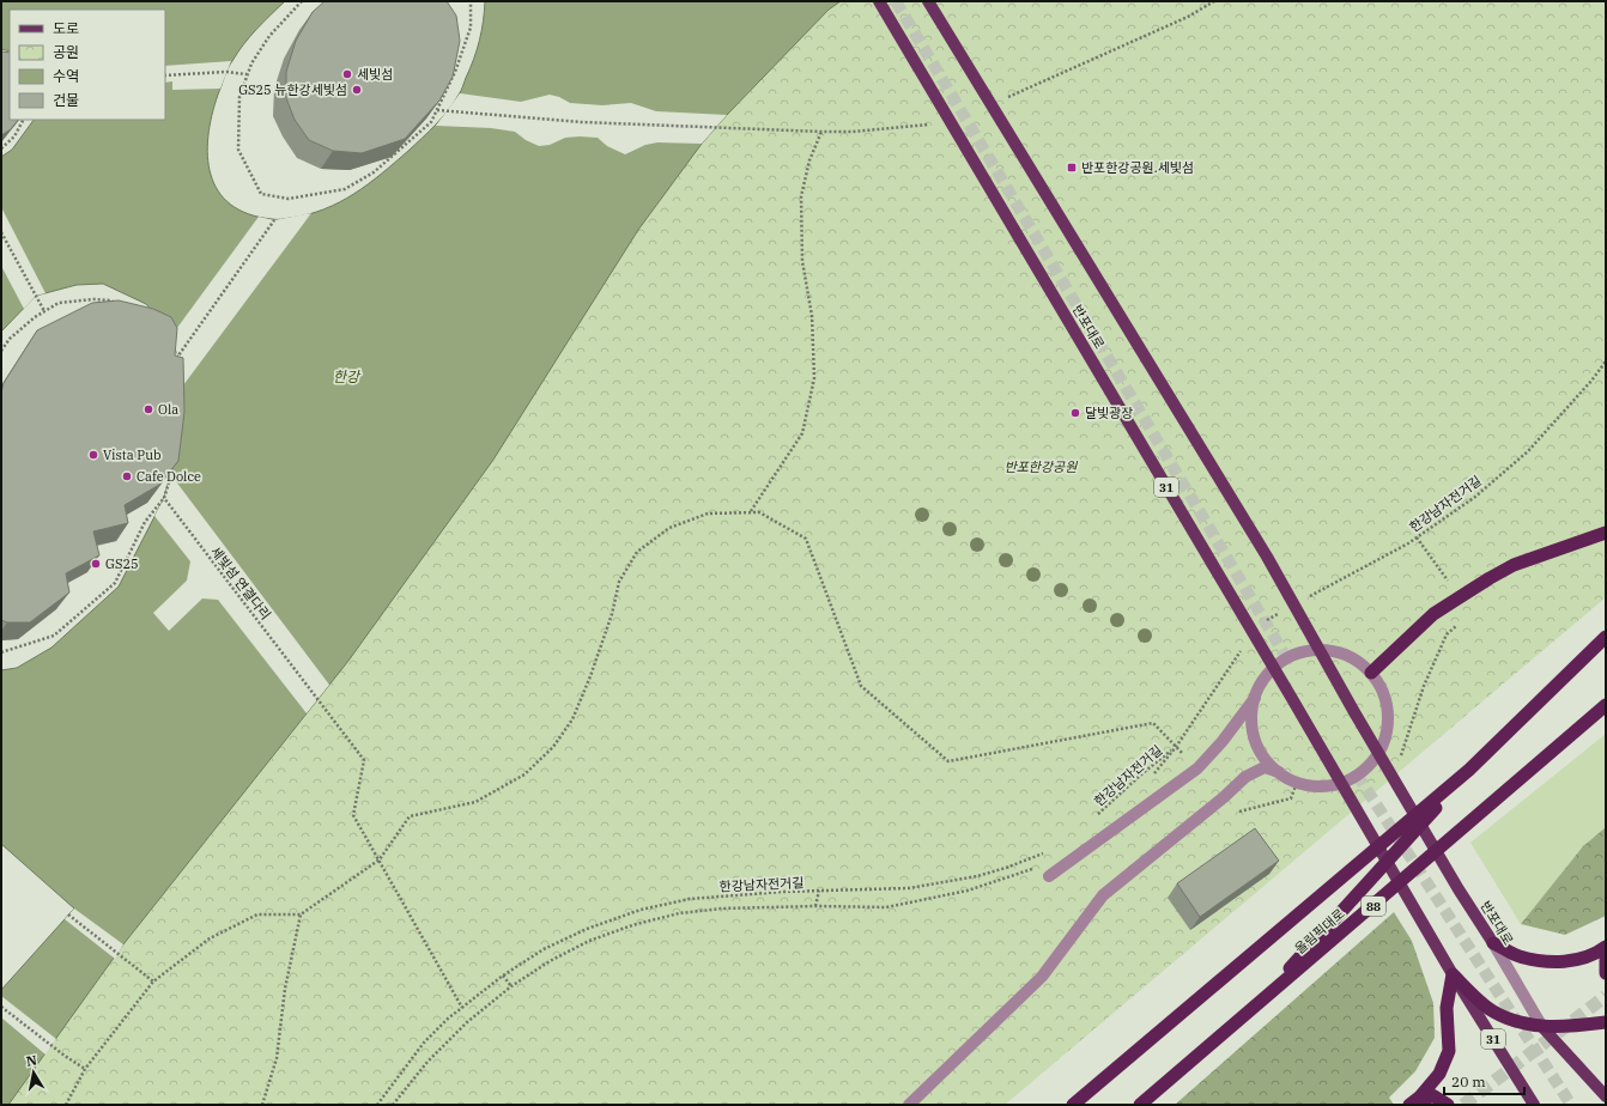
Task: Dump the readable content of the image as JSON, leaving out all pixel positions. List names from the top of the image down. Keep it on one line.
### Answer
{"streets":{"highway":["88","올림픽대로"],"main road":["반포대로","31"],"path":["한강남자전거길","세빛섬 연결다리"]},"crossings":[["한강남자전거길","세빛섬 연결다리"]],"water":["한강"],"parks":["반포한강공원"],"places":{"other":["세빛섬","GS25 뉴한강세빛섬","Ola","달빛광장","Vista Pub","Cafe Dolce","GS25"],"transit":["반포한강공원.세빛섬"]},"legend":["도로","공원","수역","건물"],"scale_bar":"20 m","north":"top"}
